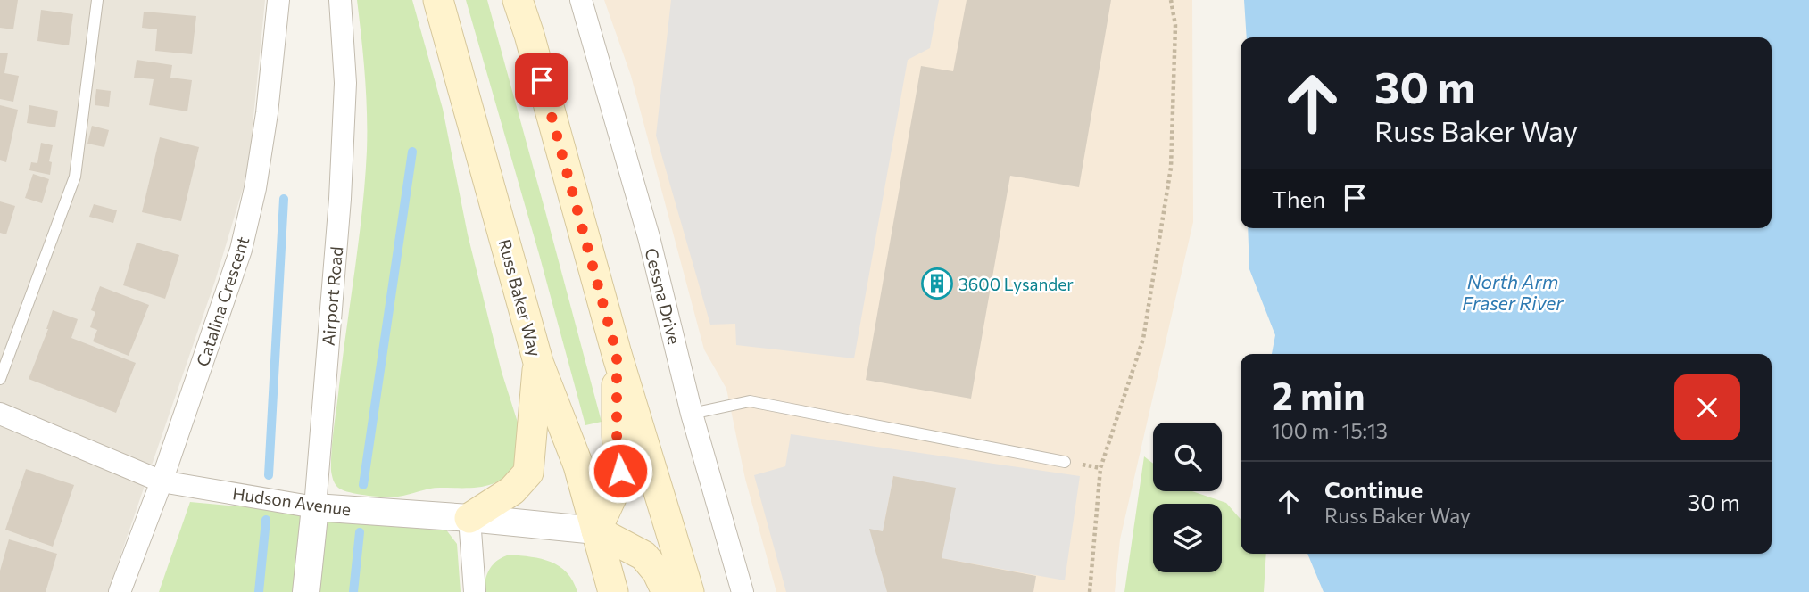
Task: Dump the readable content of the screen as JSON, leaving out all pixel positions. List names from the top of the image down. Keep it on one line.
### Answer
{"streets":{"main road":["Russ Baker Way"],"street":["Airport Road","Cessna Drive","Catalina Crescent","Hudson Avenue"]},"crossings":[["Airport Road","Hudson Avenue"],["Russ Baker Way","Hudson Avenue"],["Catalina Crescent","Hudson Avenue"]],"water":["North Arm Fraser River"],"places":{"building":["3600 Lysander"]},"page":{"turn":["30 m","Russ Baker Way"],"then":"Then","heading":["2 min","100 m · 15:13"],"list":[{"name":"Continue","note":"Russ Baker Way","value":"30 m"}]}}
